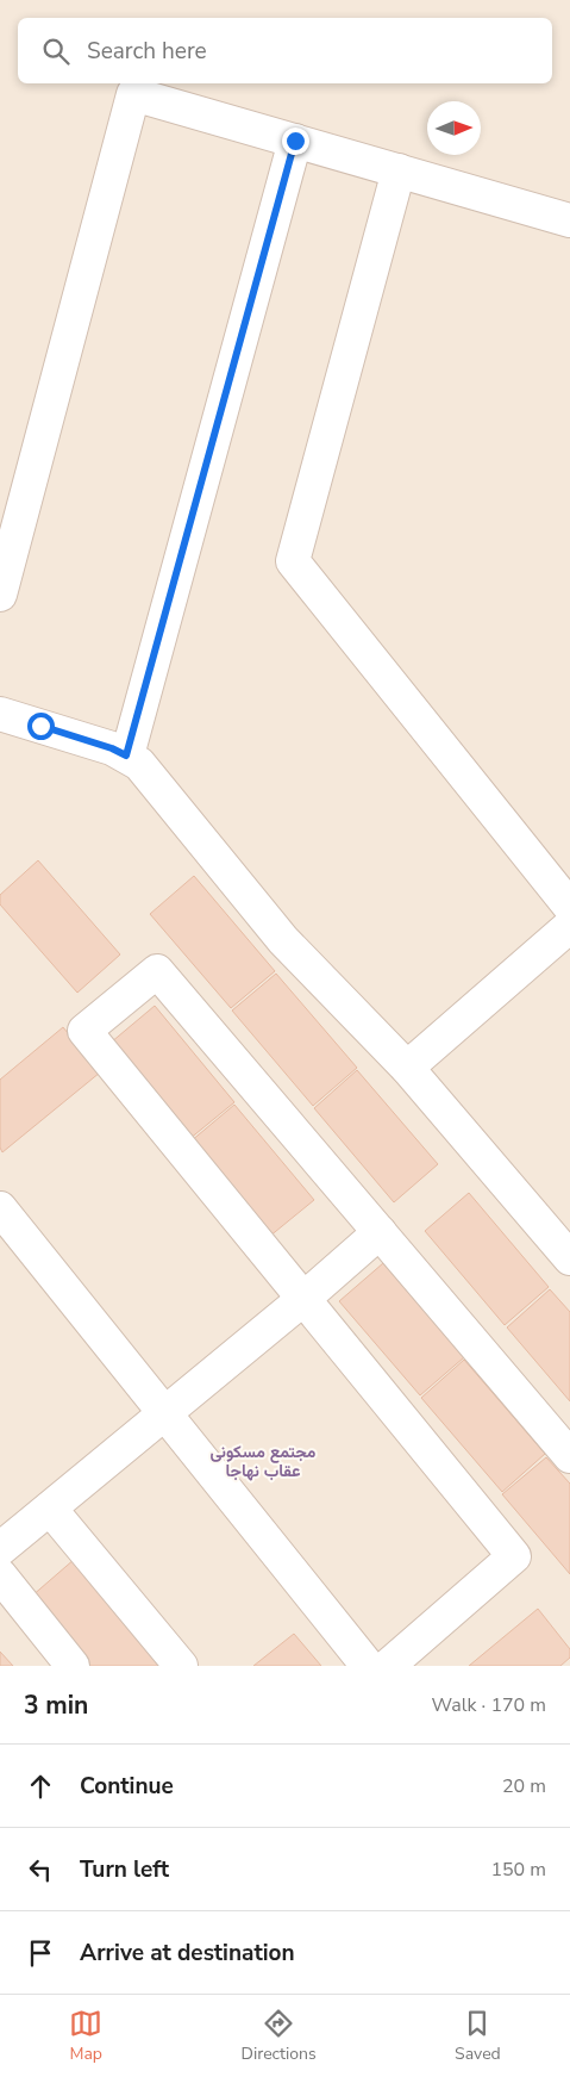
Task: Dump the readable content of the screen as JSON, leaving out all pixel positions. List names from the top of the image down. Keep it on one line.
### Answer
{"districts":["مجتمع مسکونی عقاب نهاجا"],"north":"right","page":{"search":"Search here","heading":["3 min","Walk · 170 m"],"list":[["Continue","20 m"],["Turn left","150 m"],"Arrive at destination"],"nav":["Map","Directions","Saved"]}}
